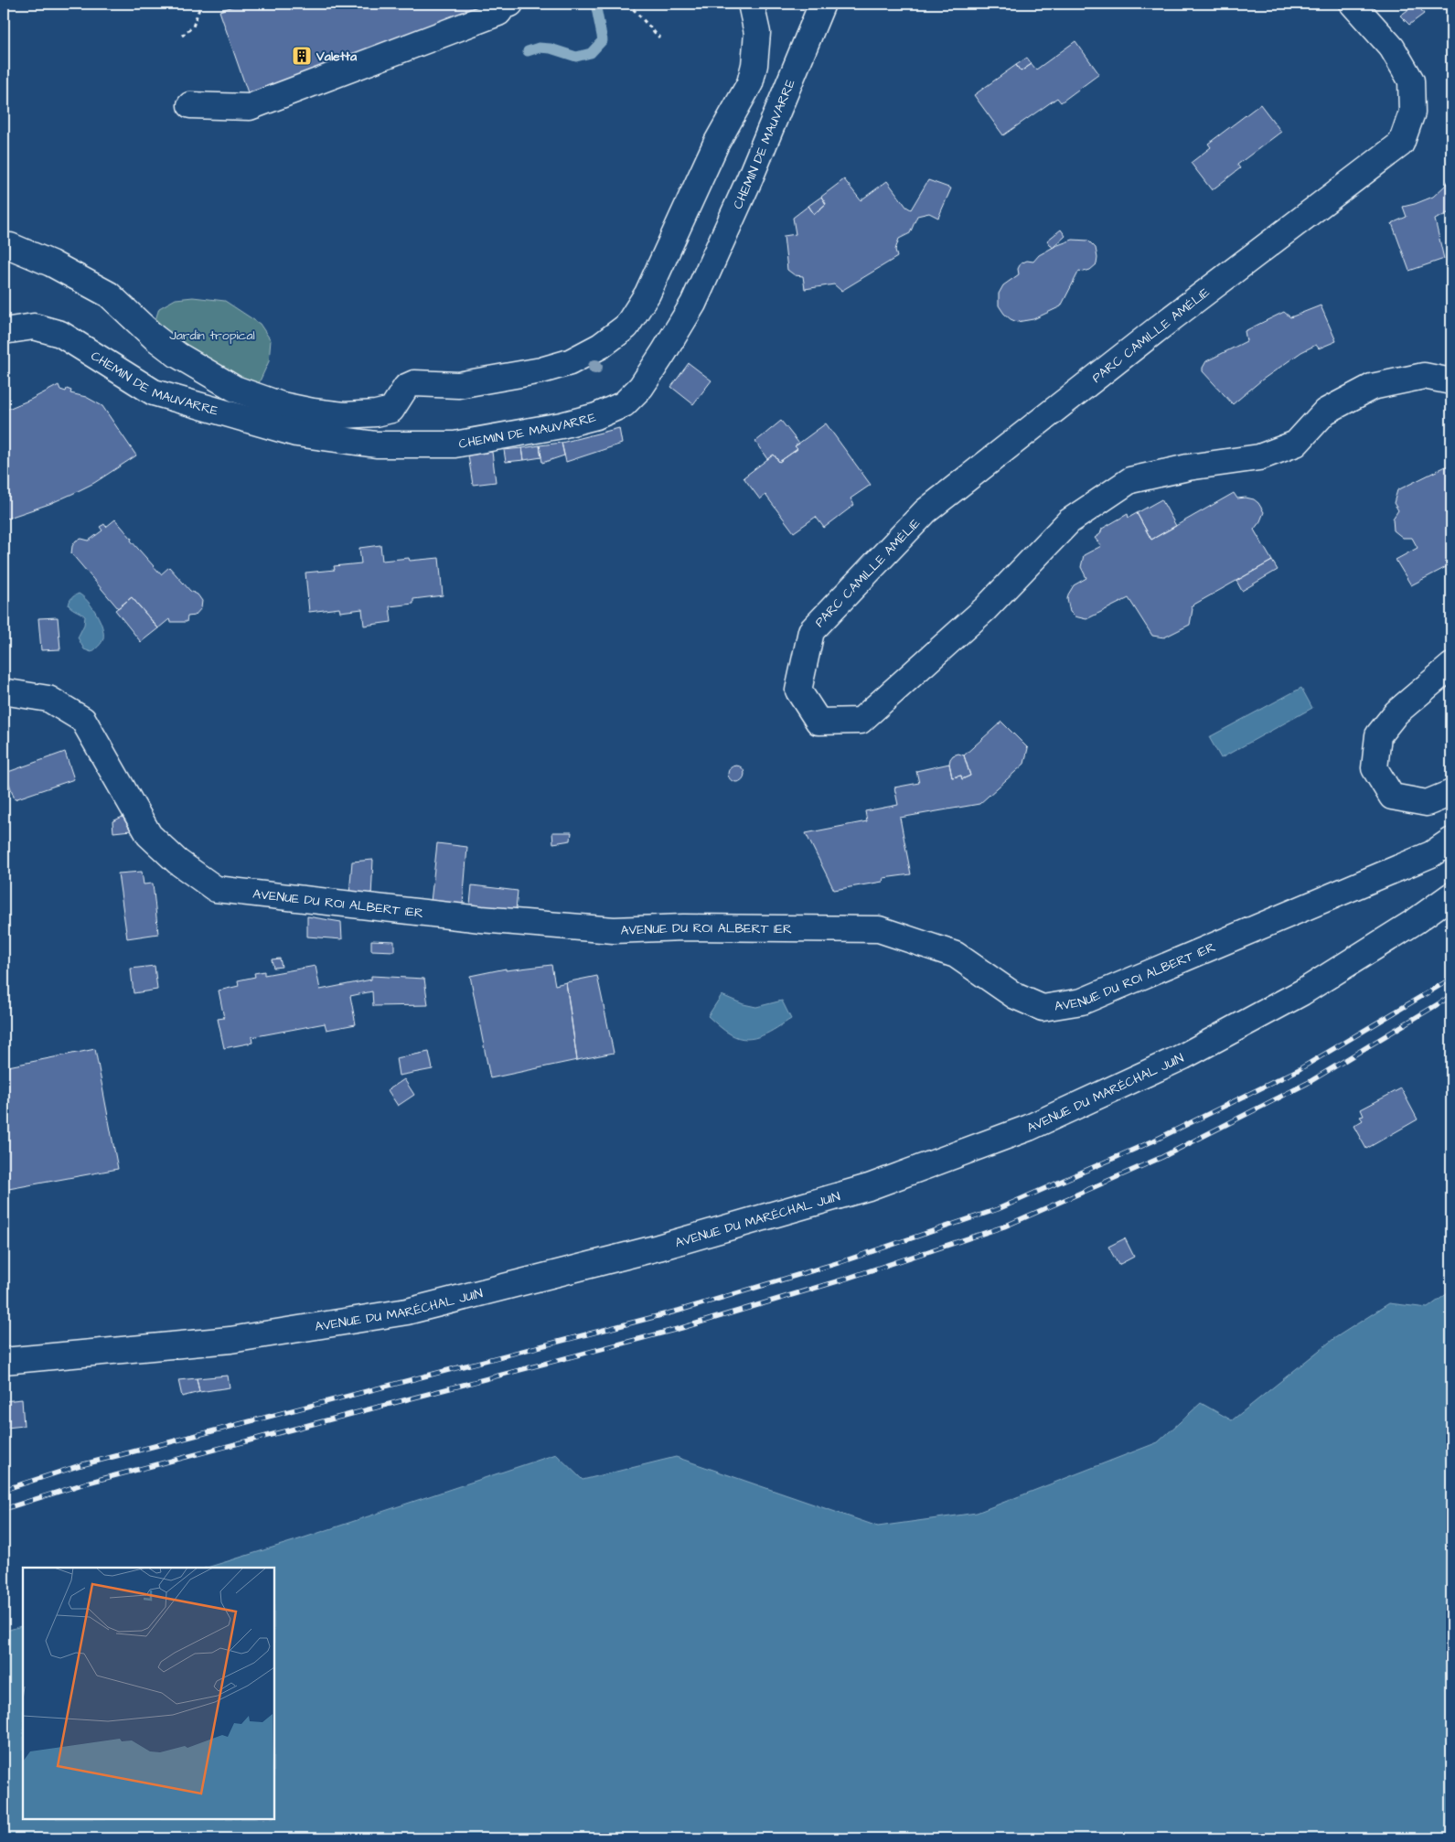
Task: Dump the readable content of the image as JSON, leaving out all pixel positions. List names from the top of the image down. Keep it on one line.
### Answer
{"streets":{"street":["CHEMIN DE MAUVARRE","PARC CAMILLE AMÉLIE","AVENUE DU ROI ALBERT 1ER","AVENUE DU MARÉCHAL JUIN"]},"parks":["Jardin tropical"],"places":{"building":["Valetta"]}}
